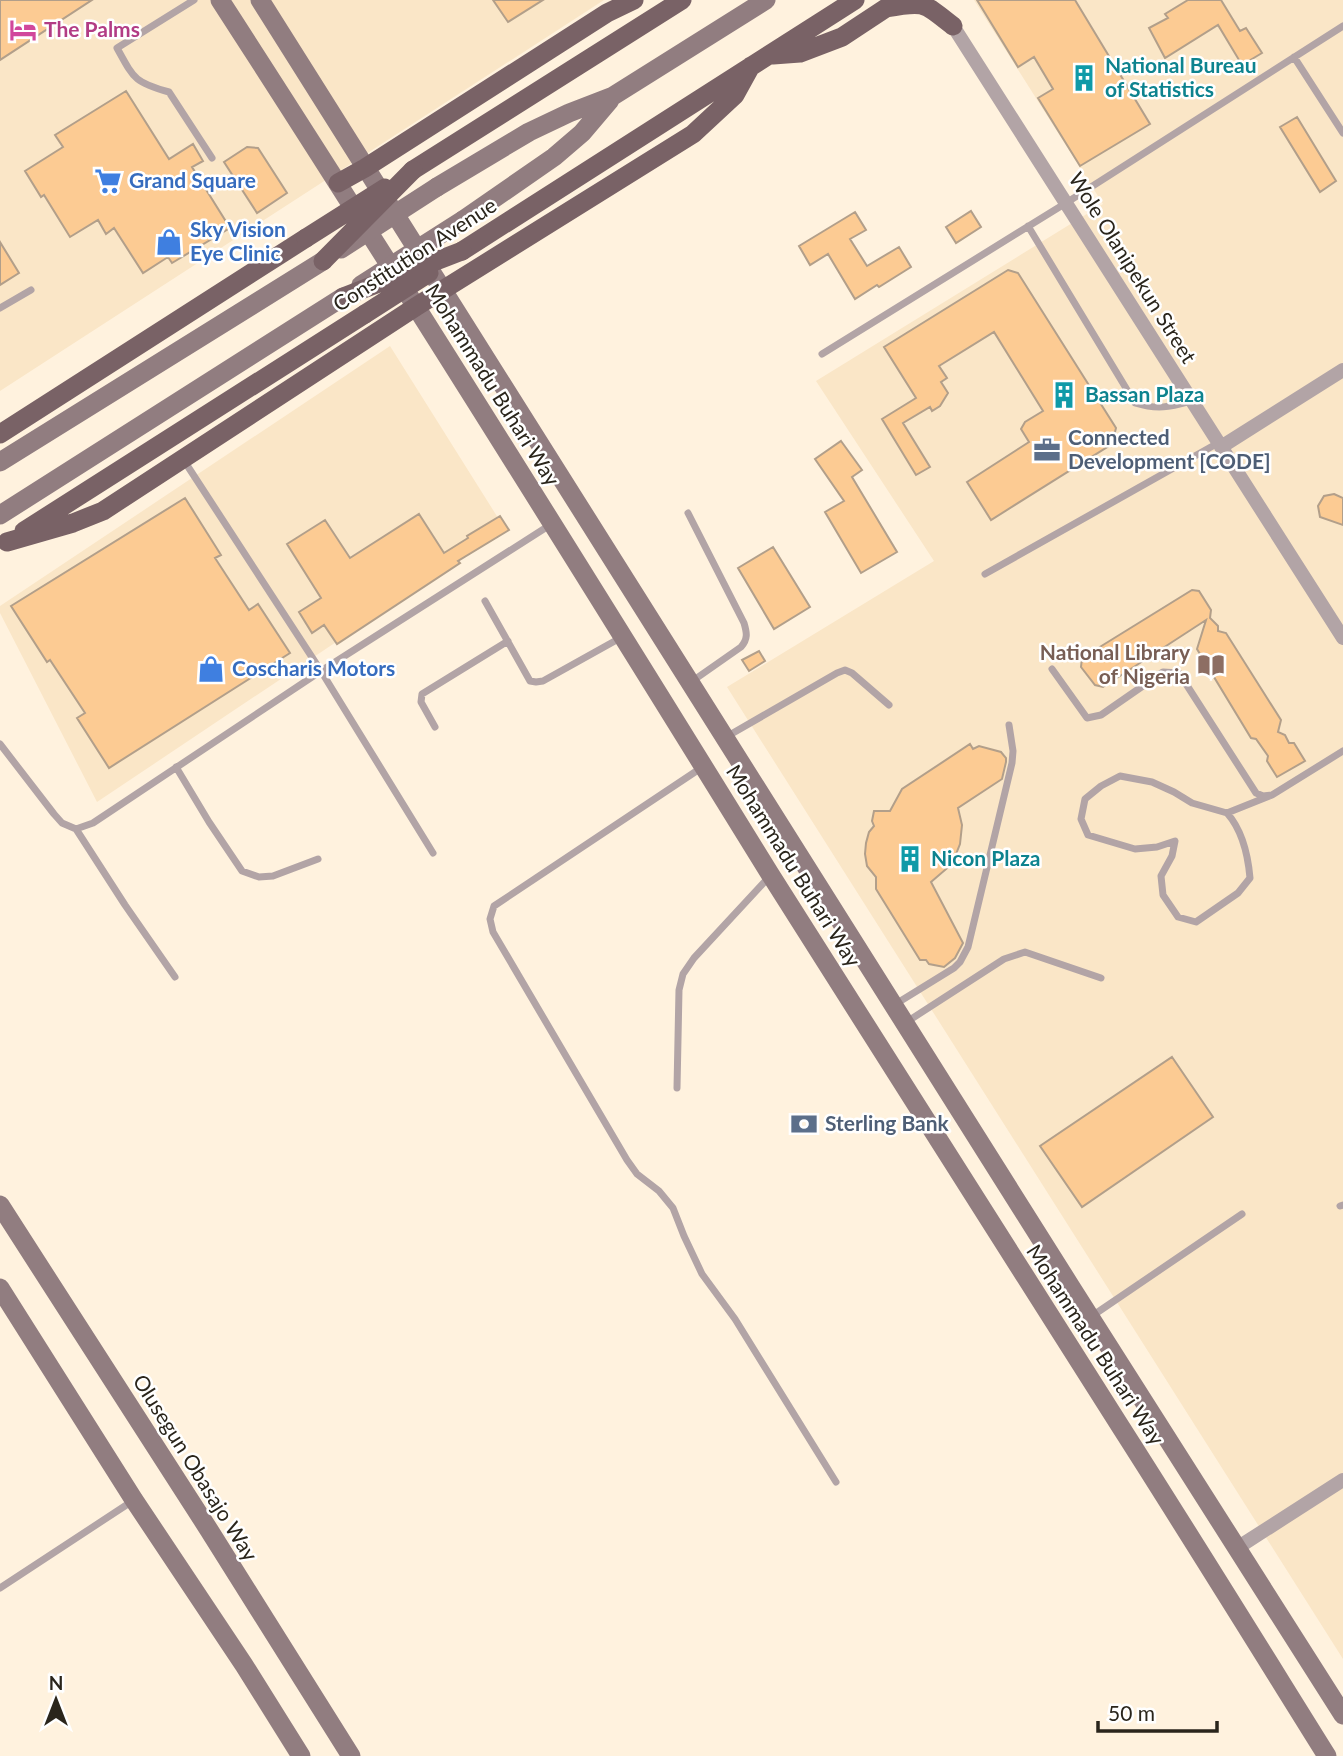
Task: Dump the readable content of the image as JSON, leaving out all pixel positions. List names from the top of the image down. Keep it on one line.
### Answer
{"streets":{"main road":["Constitution Avenue","Mohammadu Buhari Way","Olusegun Obasajo Way"],"street":["Wole Olanipekun Street"]},"places":{"hotel":["The Palms"],"building":["National Bureau of Statistics","Bassan Plaza","Nicon Plaza"],"supermarket":["Grand Square"],"shop":["Sky Vision Eye Clinic","Coscharis Motors"],"office":["Connected Development [CODE]"],"library":["National Library of Nigeria"],"bank":["Sterling Bank"]},"scale_bar":"50 m","north":"top"}
